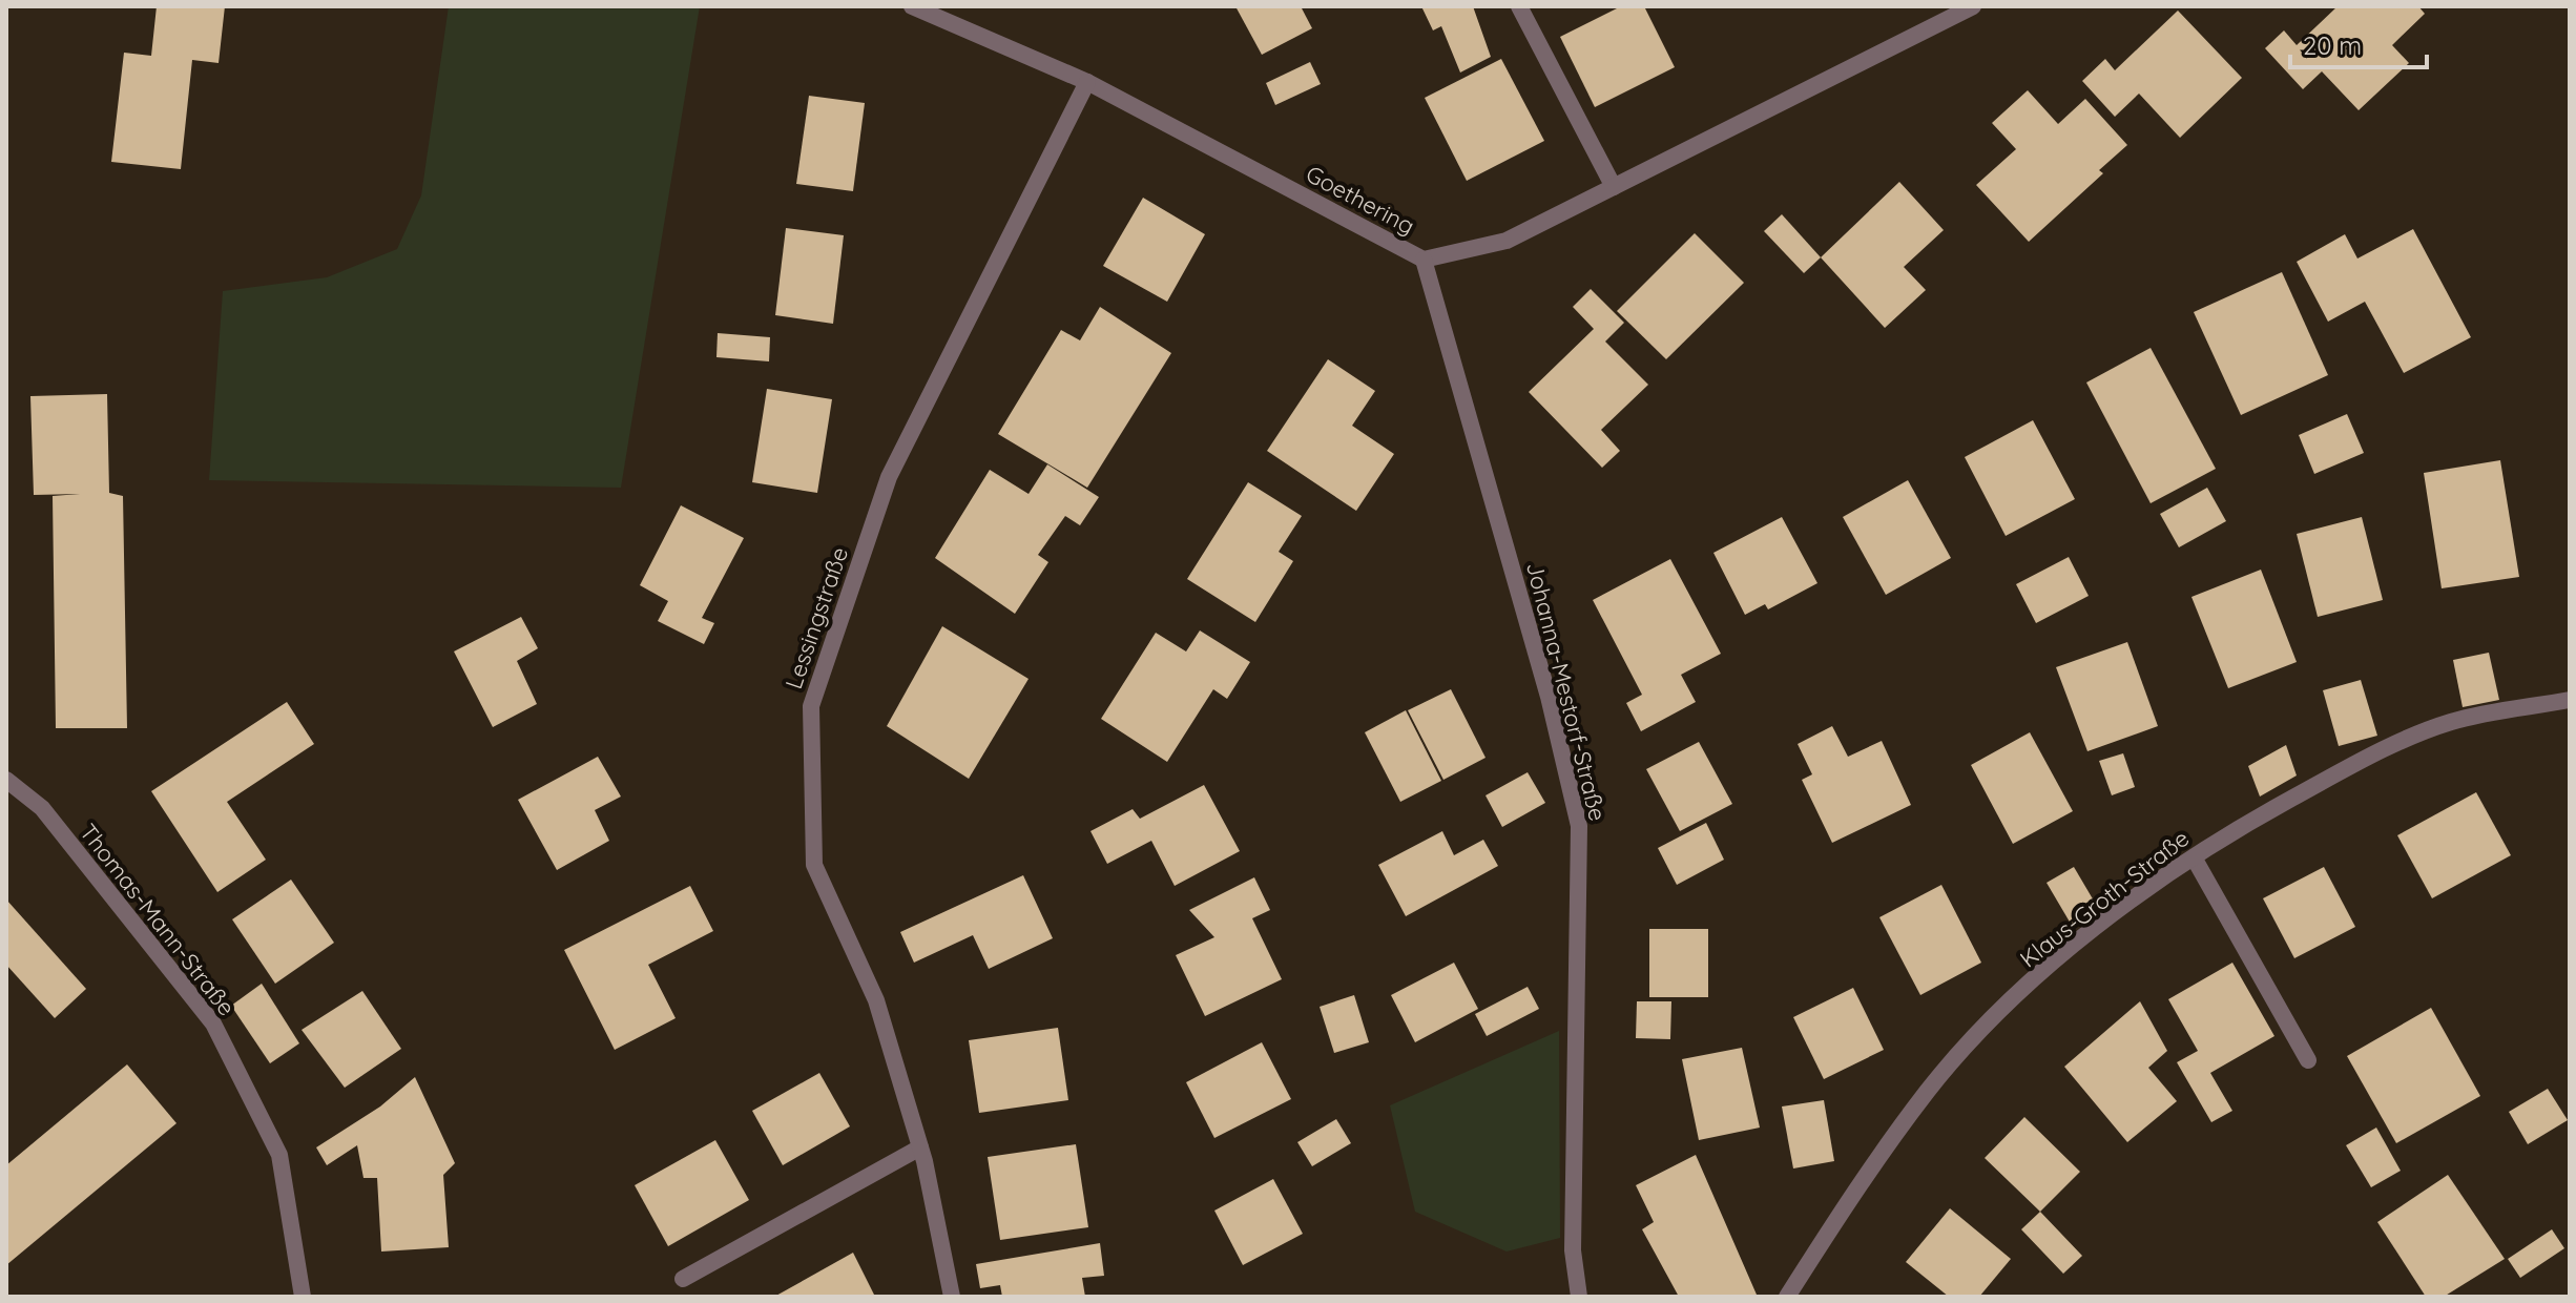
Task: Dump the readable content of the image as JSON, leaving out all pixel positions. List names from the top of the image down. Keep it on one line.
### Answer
{"streets":{"street":["Goethering","Lessingstraße","Johanna-Mestorf-Straße","Klaus-Groth-Straße","Thomas-Mann-Straße"]},"crossings":[["Goethering","Lessingstraße"],["Goethering","Johanna-Mestorf-Straße"]],"scale_bar":"20 m"}
